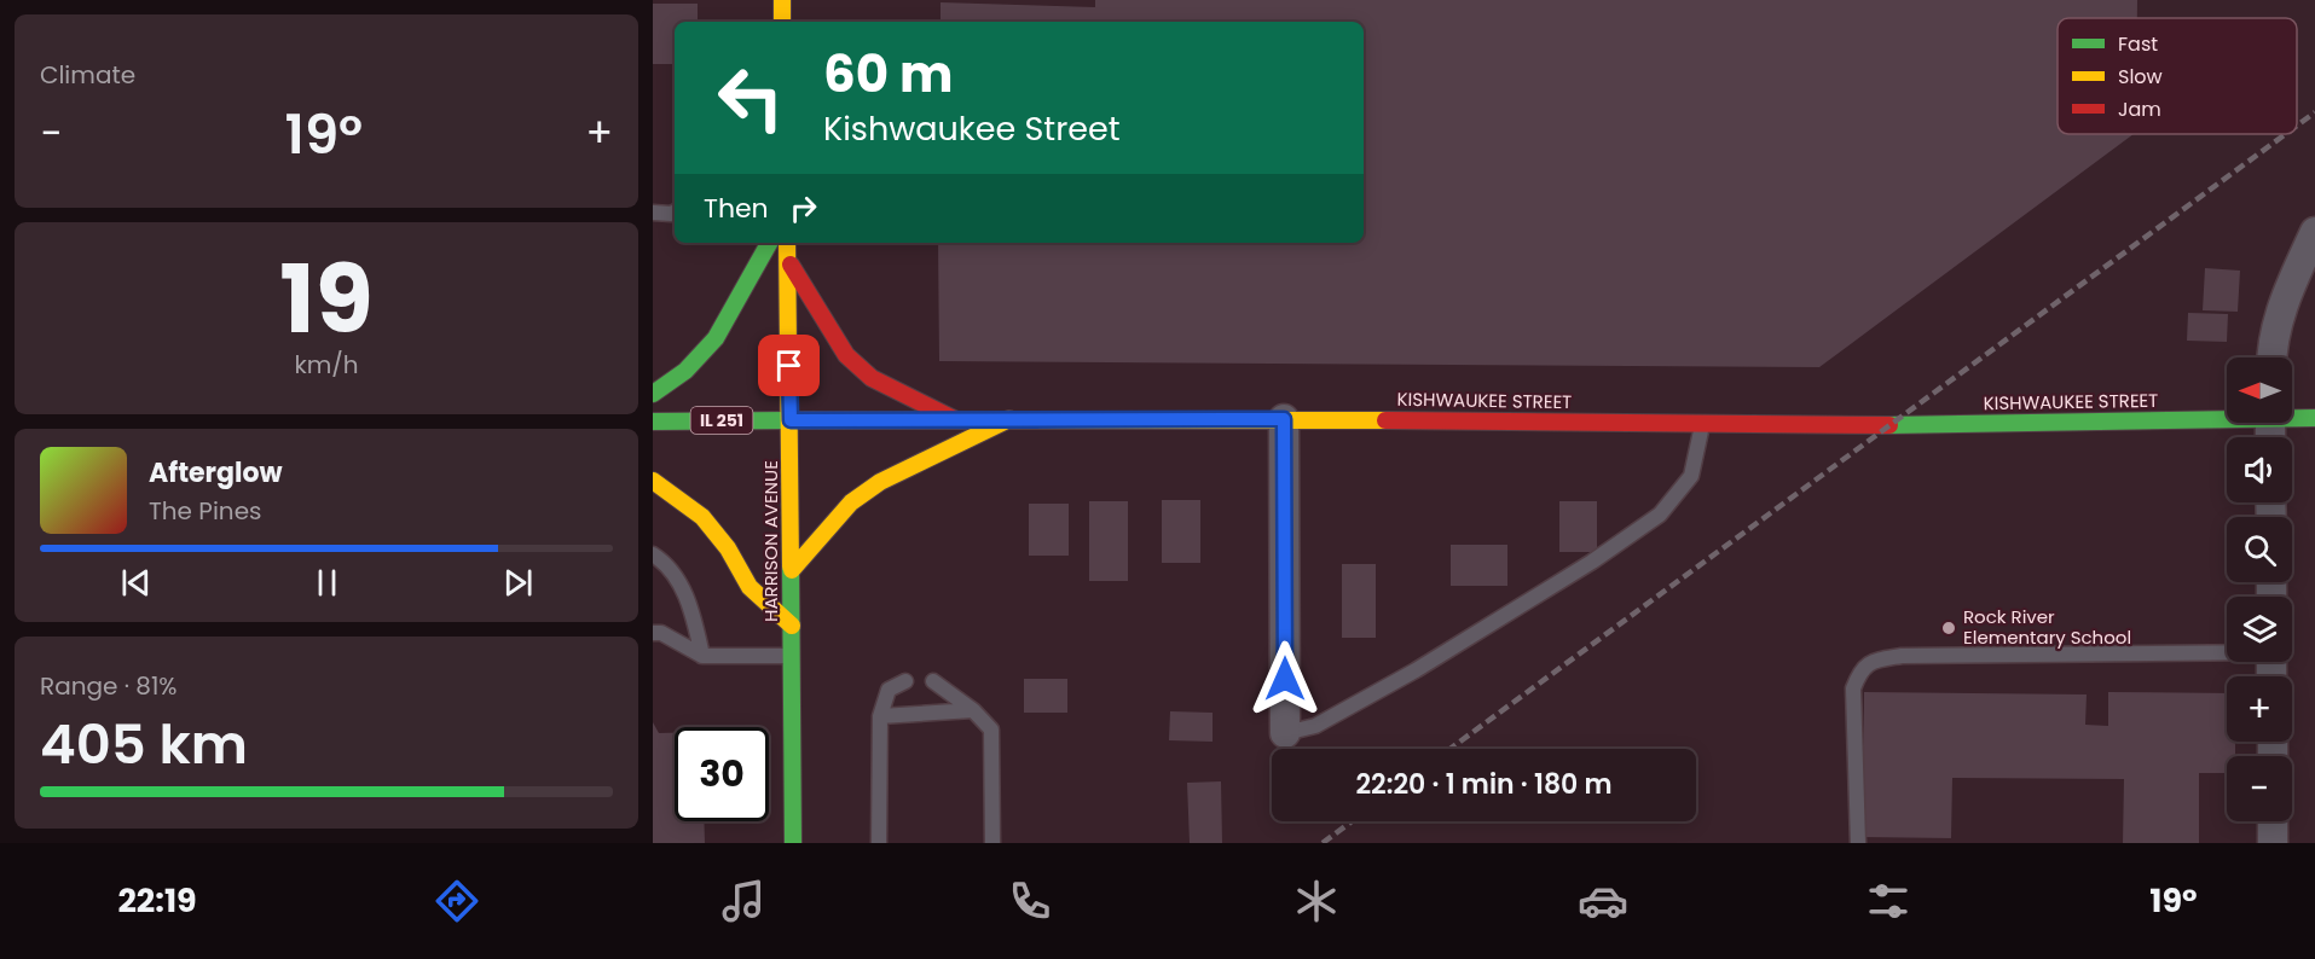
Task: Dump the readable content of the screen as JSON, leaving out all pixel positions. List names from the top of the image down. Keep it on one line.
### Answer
{"streets":{"main road":["KISHWAUKEE STREET","IL 251","HARRISON AVENUE"]},"crossings":[["KISHWAUKEE STREET","HARRISON AVENUE"]],"places":["Rock River Elementary School"],"legend":["Fast","Slow","Jam"],"north":"left","page":{"tile":["Climate",["19","km/h"],["Range · 81%","405 km"]],"turn":["60 m","Kishwaukee Street"],"heat":["−","19°","+"],"then":"Then","map_buttons":["+","−"],"song":["Afterglow","The Pines"],"limit":"30","trip":"22:20 · 1 min · 180 m","tabs":["22:19","19°"]}}
